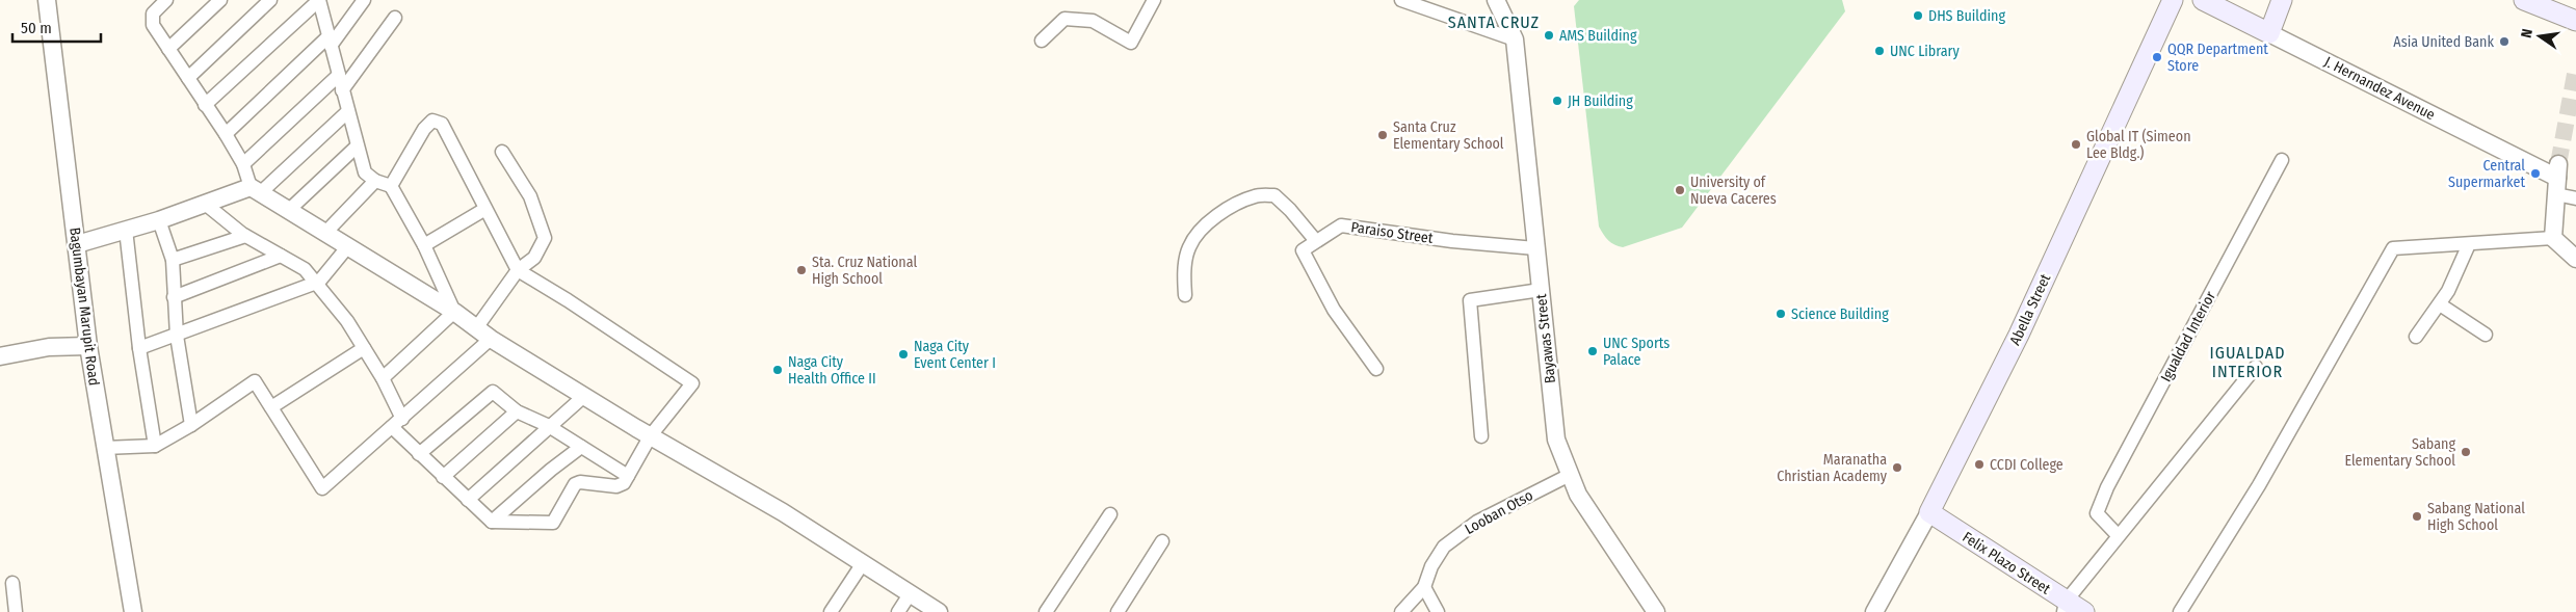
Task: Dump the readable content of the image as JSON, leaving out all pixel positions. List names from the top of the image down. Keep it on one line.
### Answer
{"streets":{"main road":["J. Hernandez Avenue","Abella Street","Felix Plazo Street"],"street":["Paraiso Street","Bagumbayan Marupit Road","Igualdad Interior","Bayawas Street","Looban Otso"]},"crossings":[["Paraiso Street","Bayawas Street"],["Abella Street","Felix Plazo Street"],["Bayawas Street","Looban Otso"]],"districts":["SANTA CRUZ","IGUALDAD INTERIOR"],"places":["DHS Building","AMS Building","Asia United Bank","UNC Library","QQR Department Store","JH Building","Santa Cruz Elementary School","Global IT (Simeon Lee Bldg.)","Central Supermarket","University of Nueva Caceres","Sta. Cruz National High School","Science Building","UNC Sports Palace","Naga City Event Center I","Naga City Health Office II","Sabang Elementary School","CCDI College","Maranatha Christian Academy","Sabang National High School"],"scale_bar":"50 m","north":"left"}
